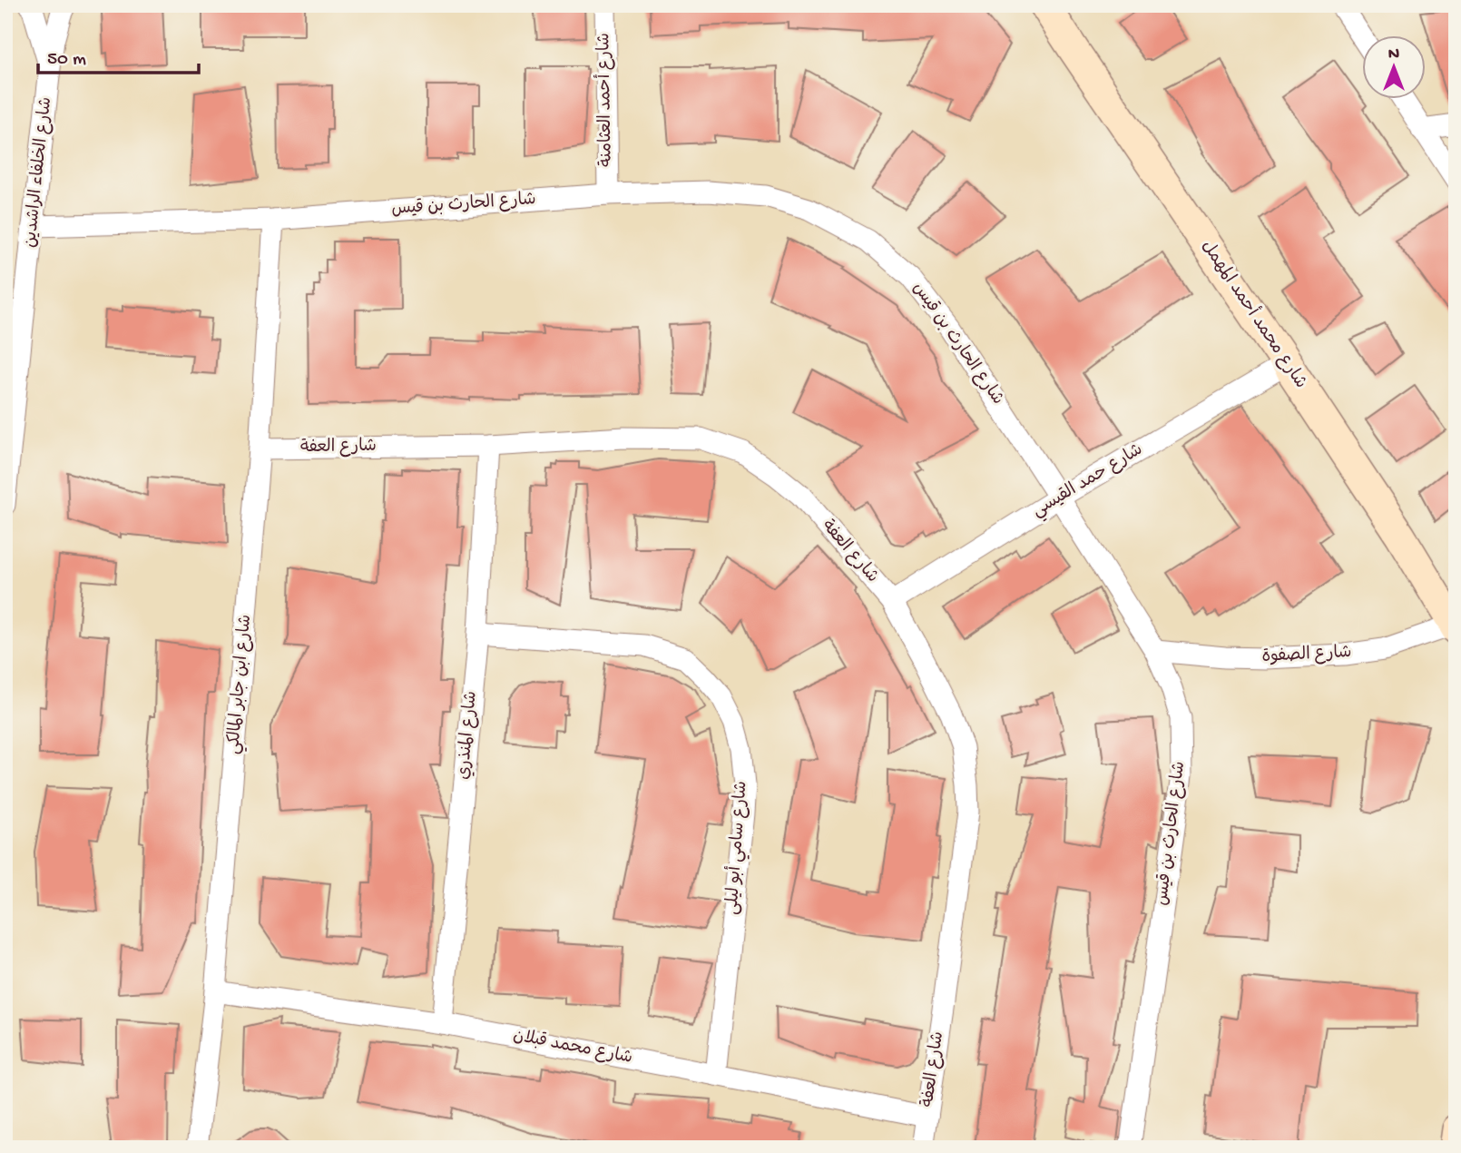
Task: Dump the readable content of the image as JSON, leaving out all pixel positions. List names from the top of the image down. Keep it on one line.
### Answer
{"streets":{"main road":["شارع محمد أحمد المهمل"],"street":["شارع أحمد العثامنة","شارع الخلفاء الراشدين","شارع الحارث بن قيس","شارع العفة","شارع حمد القيسي","شارع الصفوة","شارع ابن جابر المالكي","شارع المنذري","شارع سامي أبو ليلى","شارع محمد قبلان"]},"crossings":[["شارع أحمد العثامنة","شارع الحارث بن قيس"],["شارع الخلفاء الراشدين","شارع الحارث بن قيس"],["شارع الحارث بن قيس","شارع حمد القيسي"],["شارع الحارث بن قيس","شارع الصفوة"],["شارع الحارث بن قيس","شارع ابن جابر المالكي"],["شارع محمد أحمد المهمل","شارع حمد القيسي"],["شارع محمد أحمد المهمل","شارع الصفوة"],["شارع العفة","شارع حمد القيسي"],["شارع العفة","شارع ابن جابر المالكي"],["شارع العفة","شارع المنذري"],["شارع العفة","شارع محمد قبلان"],["شارع ابن جابر المالكي","شارع محمد قبلان"],["شارع المنذري","شارع سامي أبو ليلى"],["شارع المنذري","شارع محمد قبلان"],["شارع سامي أبو ليلى","شارع محمد قبلان"]],"scale_bar":"50 m","north":"top"}
